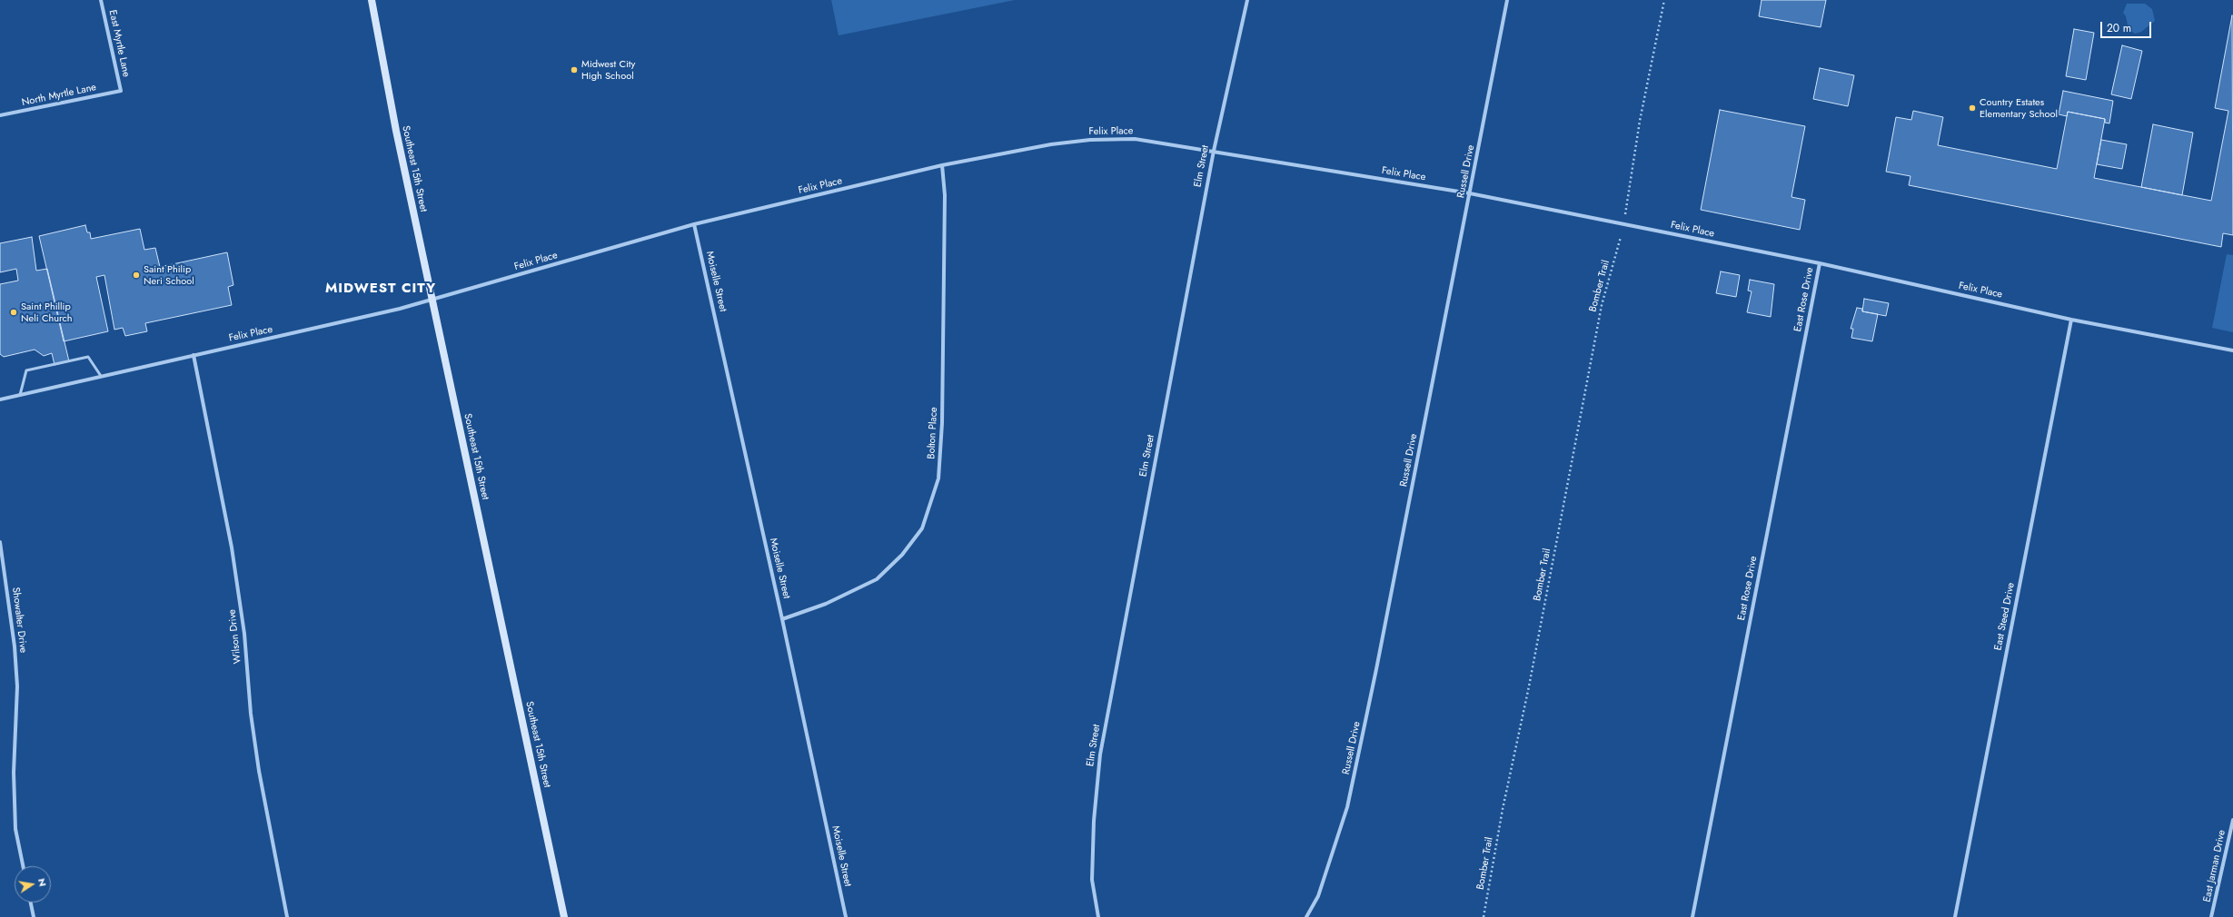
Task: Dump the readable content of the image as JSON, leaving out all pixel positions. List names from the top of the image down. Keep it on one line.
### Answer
{"streets":{"main road":["Southeast 15th Street"],"street":["East Myrtle Lane","North Myrtle Lane","Felix Place","Elm Street","Russell Drive","Moiselle Street","East Rose Drive","Bolton Place","East Steed Drive","Showalter Drive","Wilson Drive","East Jarman Drive"],"path":["Bomber Trail"]},"crossings":[["East Myrtle Lane","North Myrtle Lane"],["Felix Place","Elm Street"],["Felix Place","Southeast 15th Street"],["Felix Place","Russell Drive"],["Felix Place","Moiselle Street"],["Felix Place","East Rose Drive"],["Felix Place","Bolton Place"],["Felix Place","East Steed Drive"],["Felix Place","Wilson Drive"],["Moiselle Street","Bolton Place"]],"districts":["MIDWEST CITY"],"places":["Midwest City High School","Country Estates Elementary School","Saint Philip Neri School","Saint Phillip Neli Church"],"scale_bar":"20 m","north":"right"}
